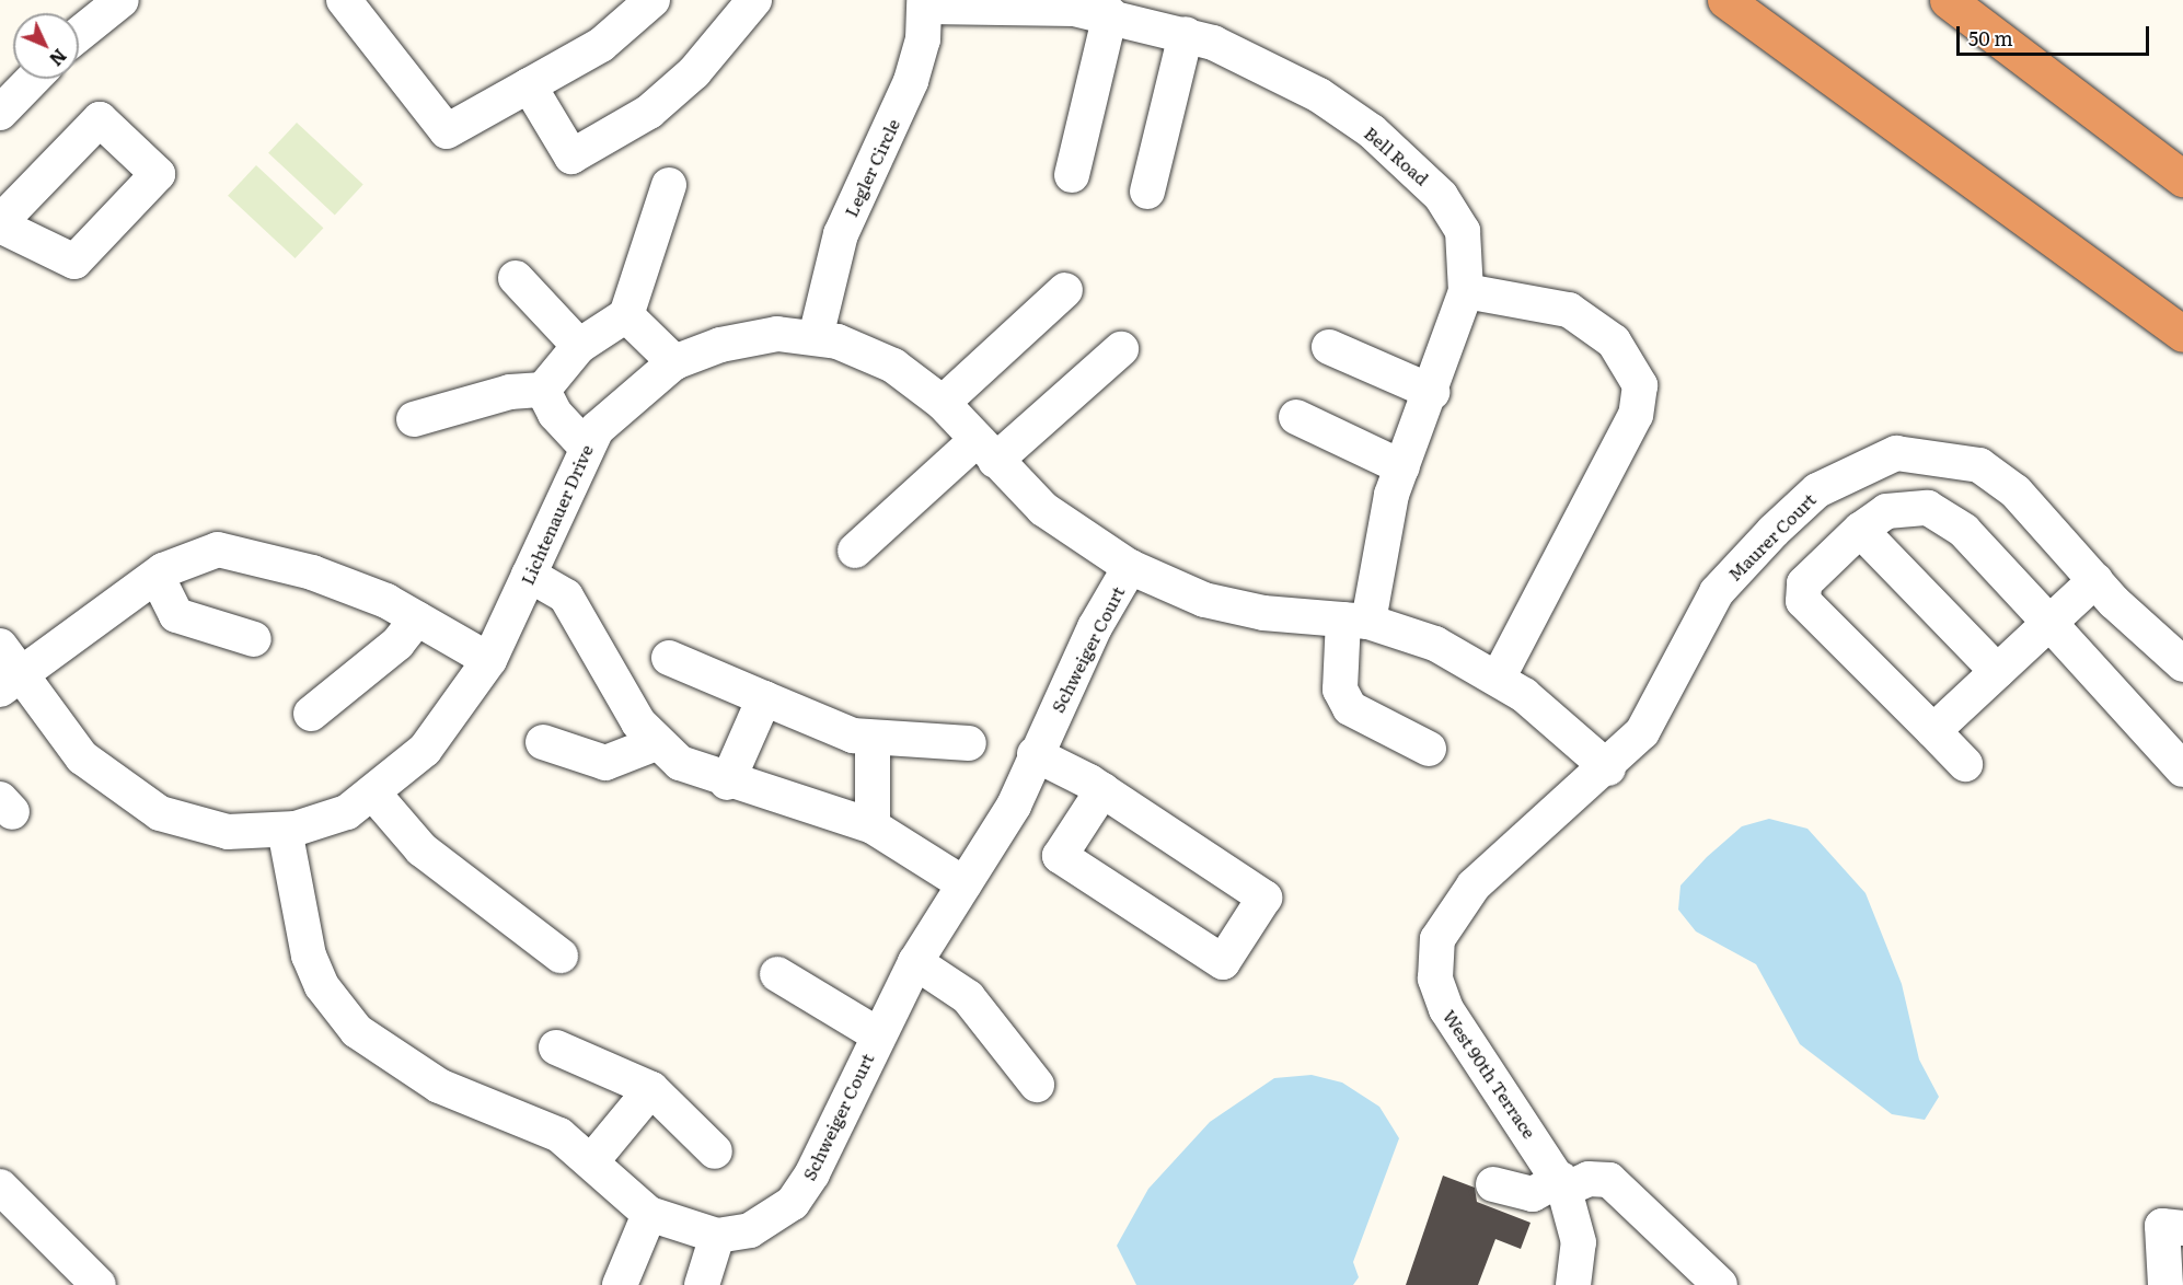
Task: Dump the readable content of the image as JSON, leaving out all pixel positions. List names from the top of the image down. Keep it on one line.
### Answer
{"streets":{"street":["Bell Road","Legler Circle","Lichtenauer Drive","Maurer Court","Schweiger Court","West 90th Terrace"]},"crossings":[["Bell Road","Legler Circle"],["Bell Road","Lichtenauer Drive"],["Legler Circle","Lichtenauer Drive"],["Lichtenauer Drive","Maurer Court"],["Lichtenauer Drive","Schweiger Court"],["Lichtenauer Drive","West 90th Terrace"],["Maurer Court","West 90th Terrace"]],"scale_bar":"50 m","north":"bottom right"}
